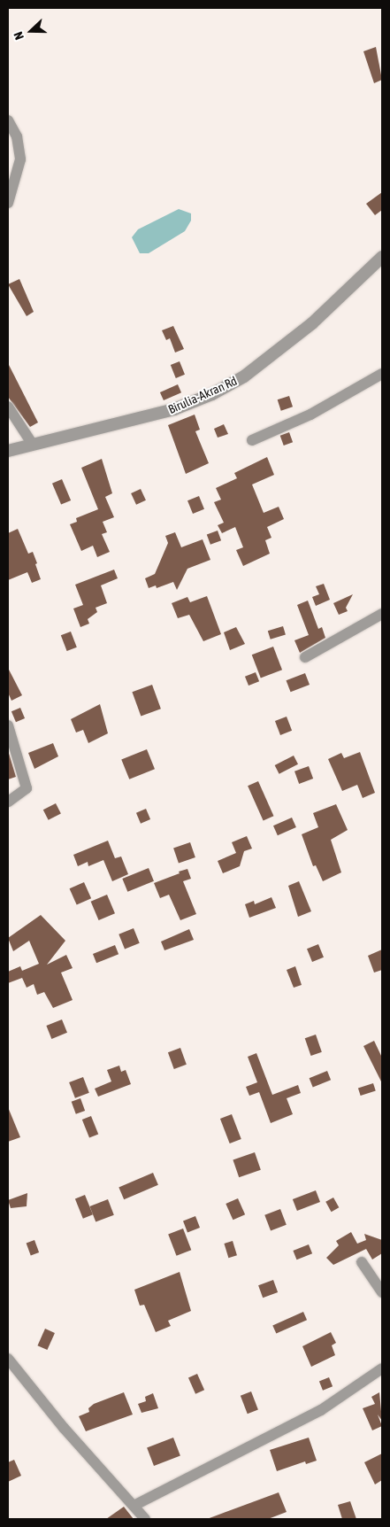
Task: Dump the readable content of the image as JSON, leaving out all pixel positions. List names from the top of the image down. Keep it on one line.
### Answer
{"streets":{"street":["Birulia-Akran Rd"]},"north":"left"}
